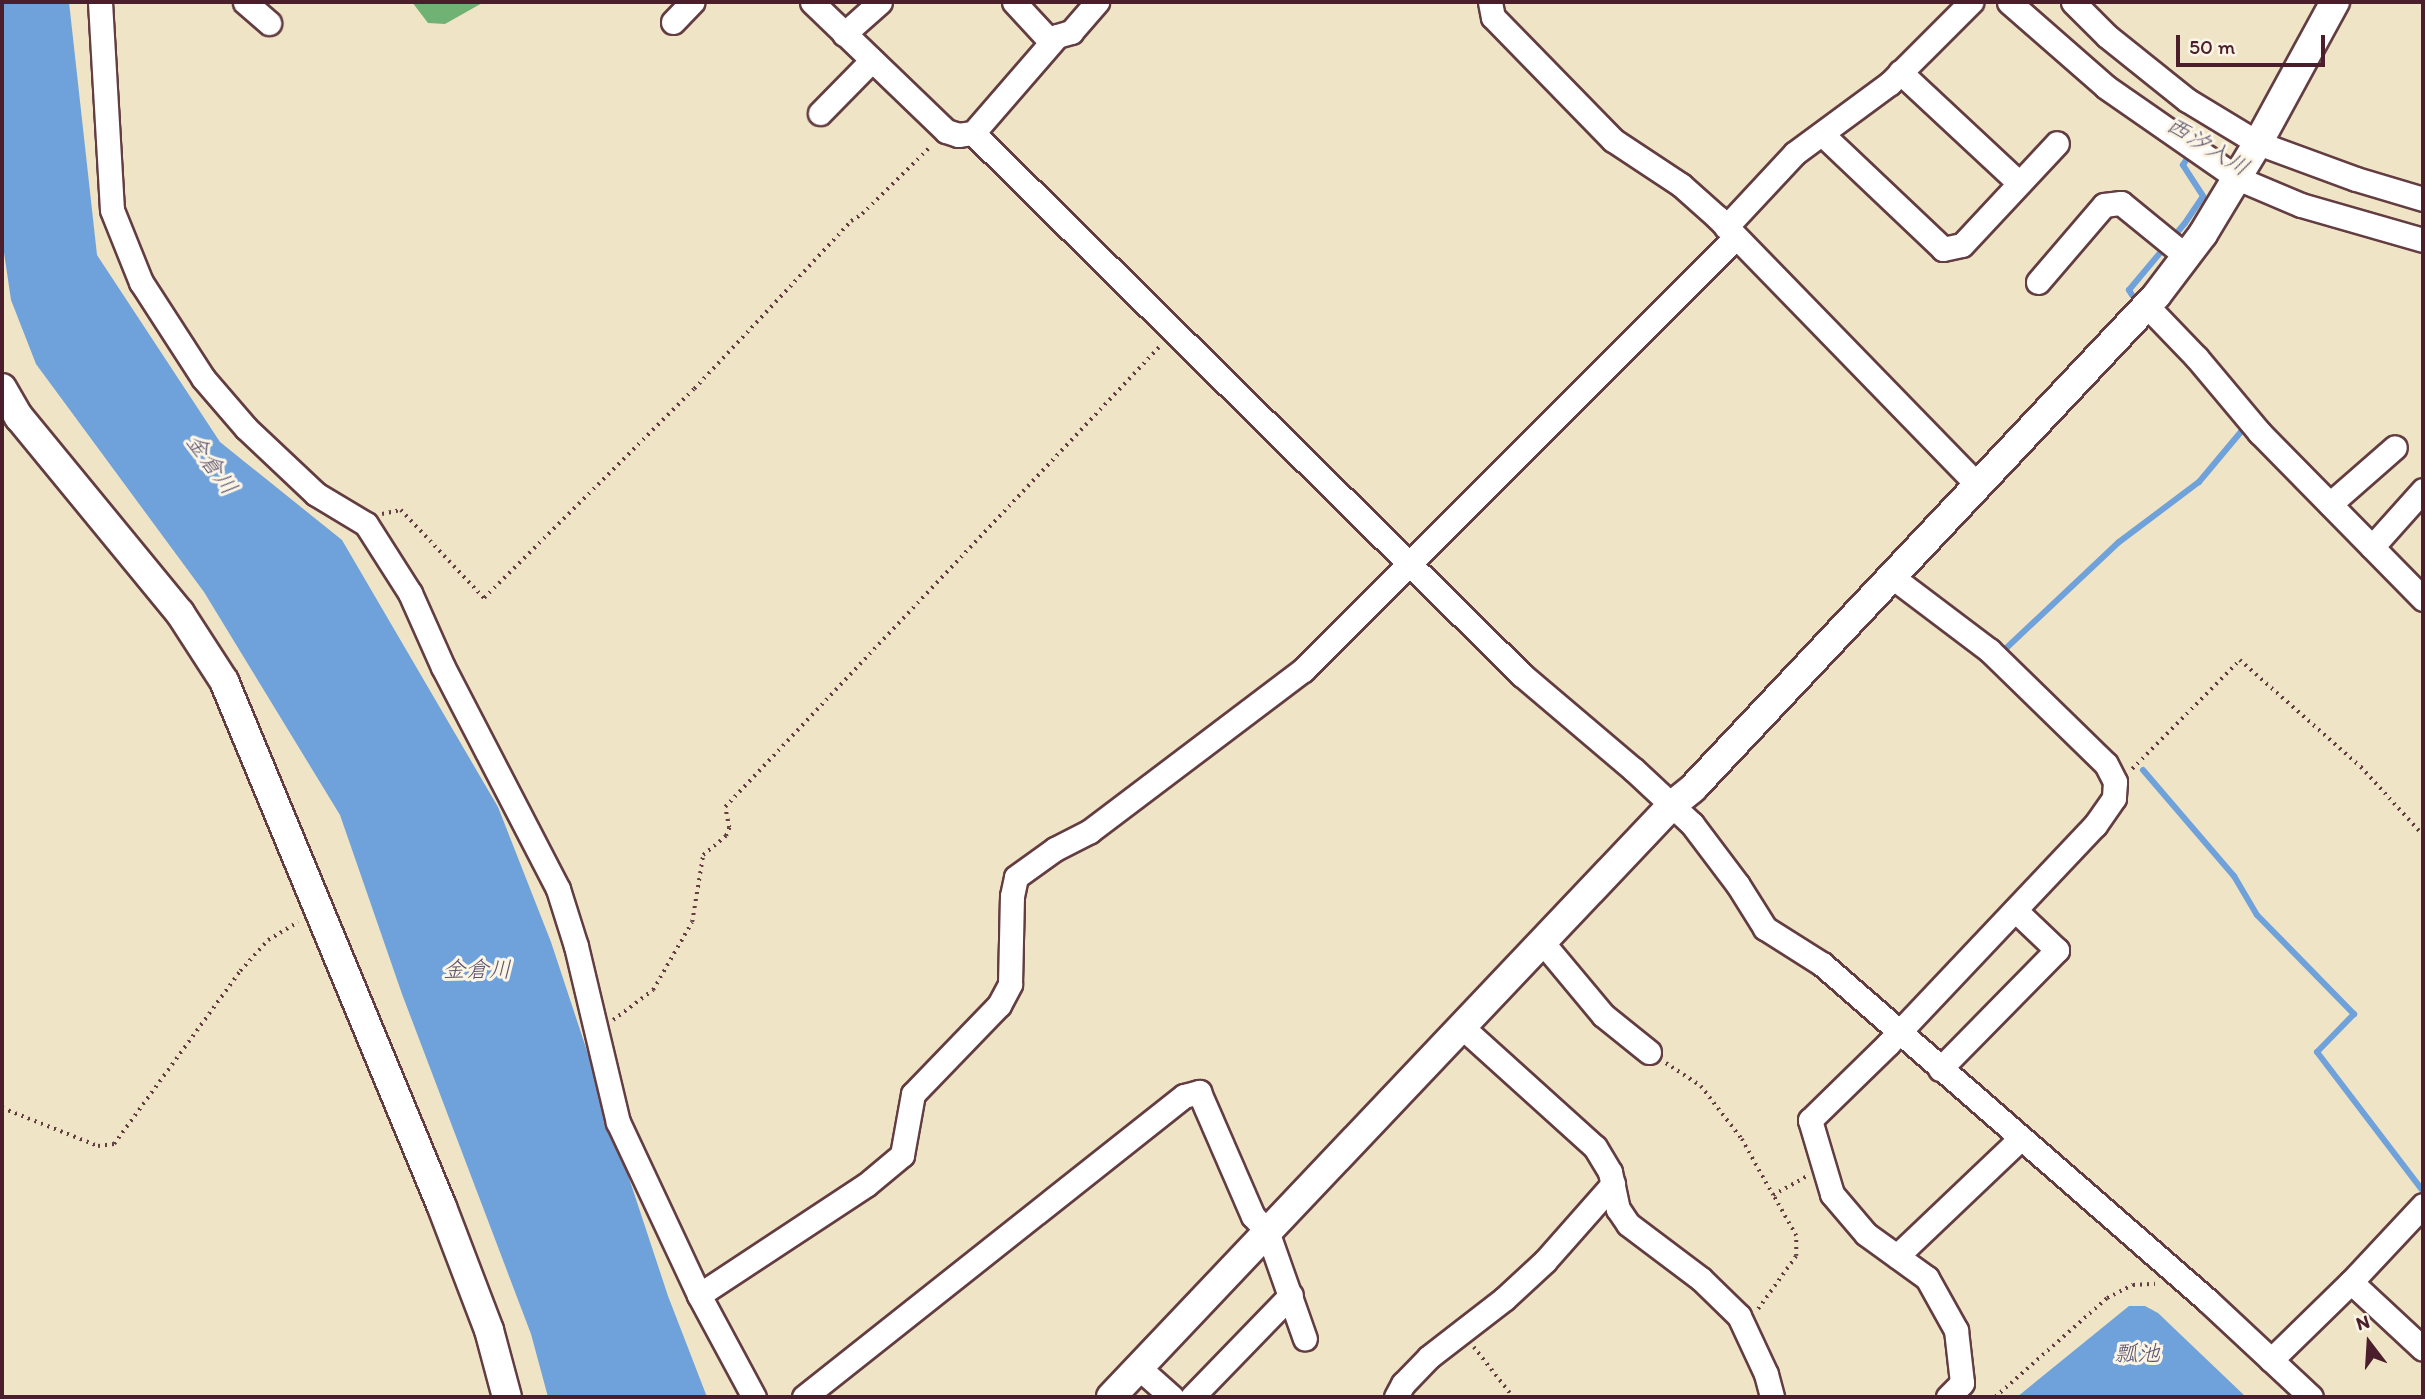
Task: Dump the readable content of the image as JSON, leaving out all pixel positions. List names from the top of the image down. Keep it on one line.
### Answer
{"water":["西汐入川","金倉川","瓢池"],"scale_bar":"50 m","north":"top"}
